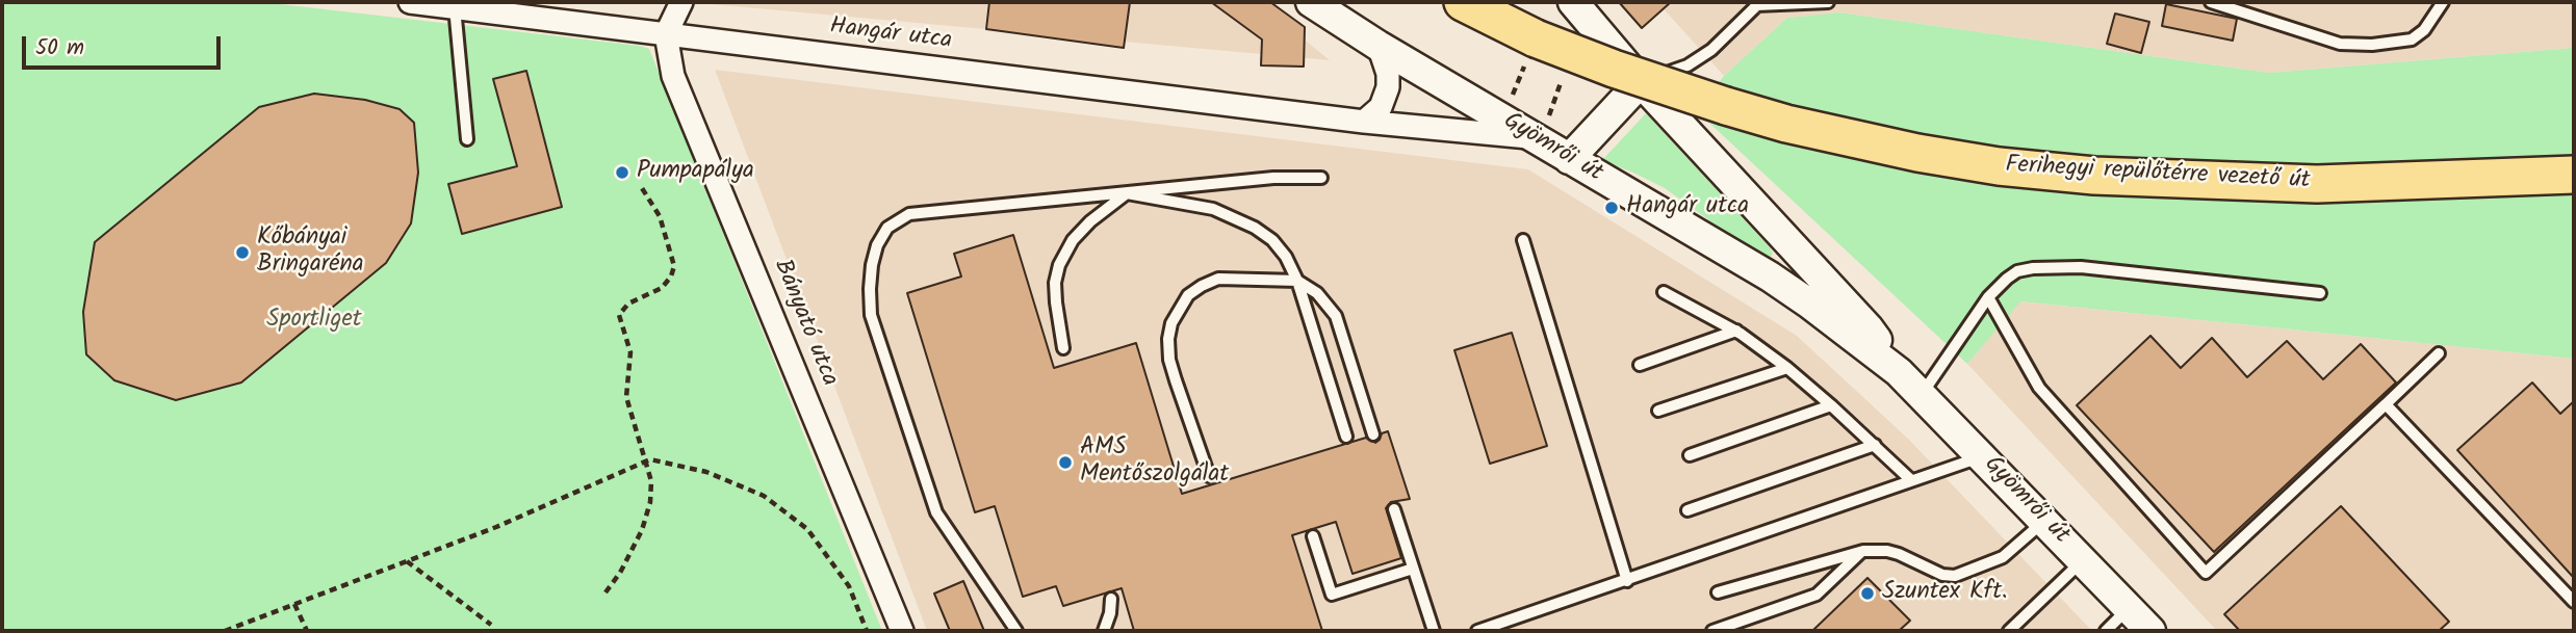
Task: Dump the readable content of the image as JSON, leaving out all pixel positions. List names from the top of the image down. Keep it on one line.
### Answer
{"streets":{"main road":["Ferihegyi repülőtérre vezető út"],"street":["Hangár utca","Gyömrői út","Bányató utca"]},"crossings":[["Hangár utca","Gyömrői út"],["Hangár utca","Bányató utca"]],"parks":["Sportliget"],"places":["Pumpapálya","Hangár utca","Kőbányai Bringaréna","AMS Mentőszolgálat","Szuntex Kft."],"scale_bar":"50 m"}
